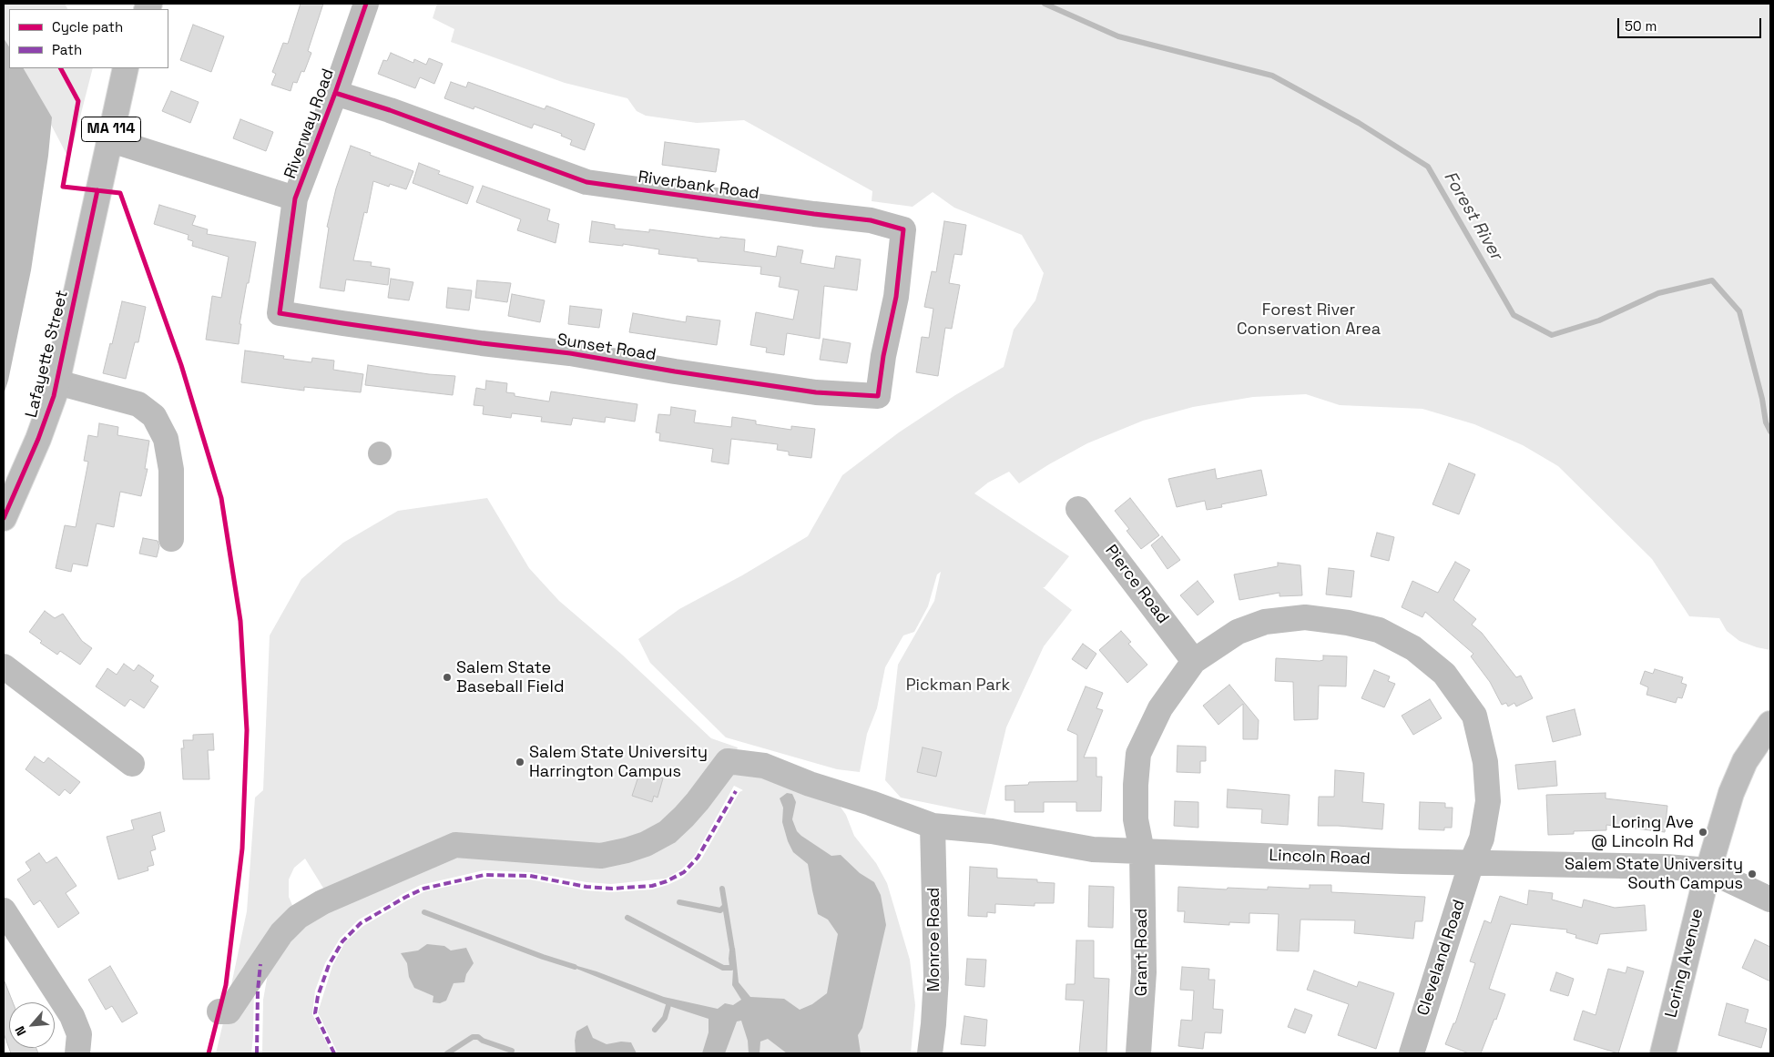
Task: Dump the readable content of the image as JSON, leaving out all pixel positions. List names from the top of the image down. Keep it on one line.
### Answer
{"streets":{"main road":["Riverway Road","MA 114","Riverbank Road","Sunset Road","Lafayette Street","Pierce Road","Lincoln Road","Monroe Road","Grant Road","Cleveland Road","Loring Avenue"]},"crossings":[["Riverway Road","Riverbank Road"],["Riverway Road","Sunset Road"],["Riverbank Road","Sunset Road"],["Pierce Road","Grant Road"],["Pierce Road","Cleveland Road"],["Lincoln Road","Monroe Road"],["Lincoln Road","Grant Road"],["Lincoln Road","Cleveland Road"],["Lincoln Road","Loring Avenue"],["Grant Road","Cleveland Road"]],"water":["Forest River"],"parks":["Forest River Conservation Area","Pickman Park"],"places":["Salem State Baseball Field","Salem State University Harrington Campus","Loring Ave @ Lincoln Rd","Salem State University South Campus"],"legend":["Cycle path","Path"],"scale_bar":"50 m","north":"bottom left"}
